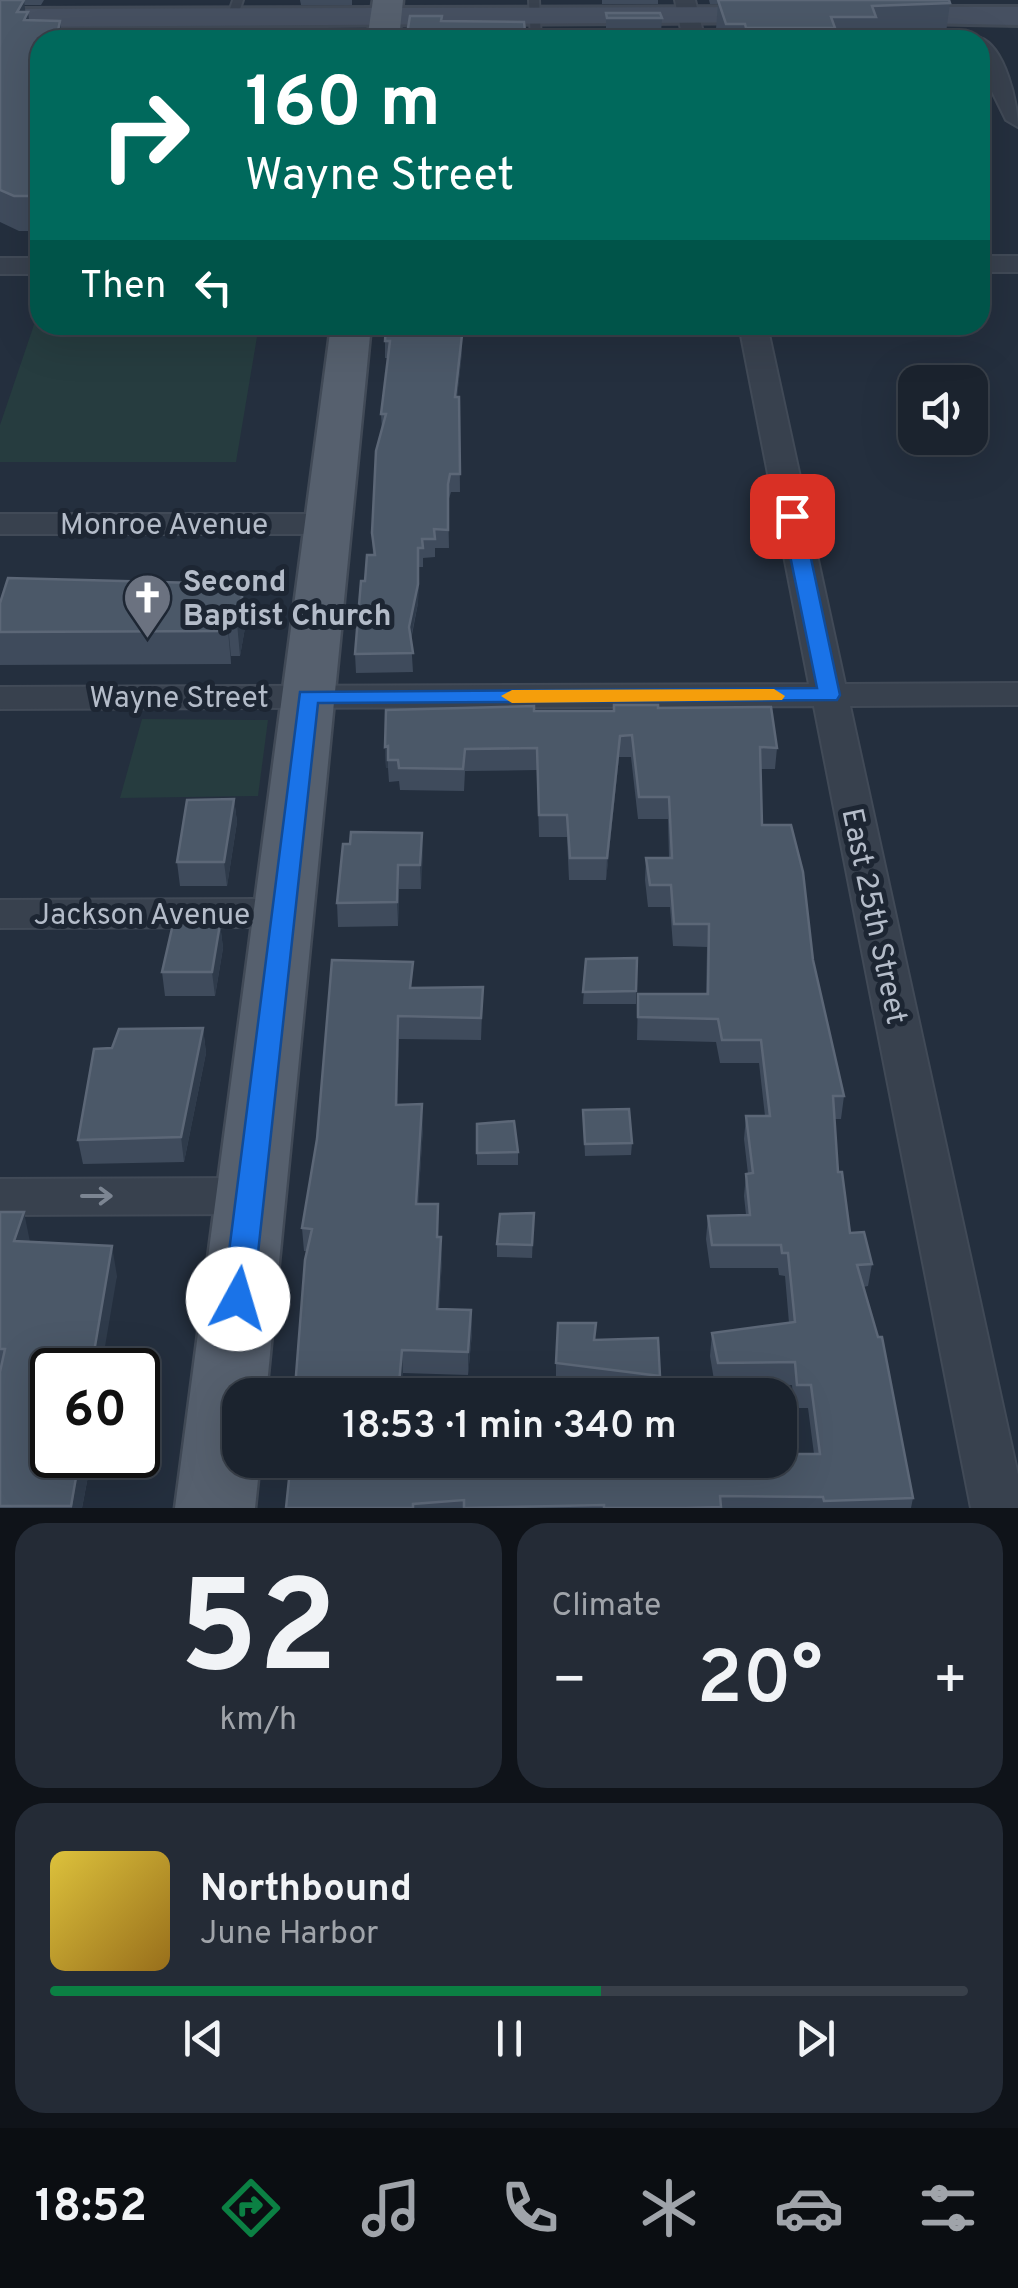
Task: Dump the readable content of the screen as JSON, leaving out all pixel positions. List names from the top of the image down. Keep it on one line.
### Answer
{"streets":{"street":["Monroe Avenue","Wayne Street","Jackson Avenue","East 25th Street"]},"crossings":[["Wayne Street","East 25th Street"]],"places":{"church":["Second Baptist Church"]},"page":{"turn":["160 m","Wayne Street"],"then":"Then","limit":"60","trip":"18:53 · 1 min · 340 m","tile":[["52","km/h"],"Climate"],"heat":["−","20°","+"],"song":["Northbound","June Harbor"],"tabs":"18:52"}}
